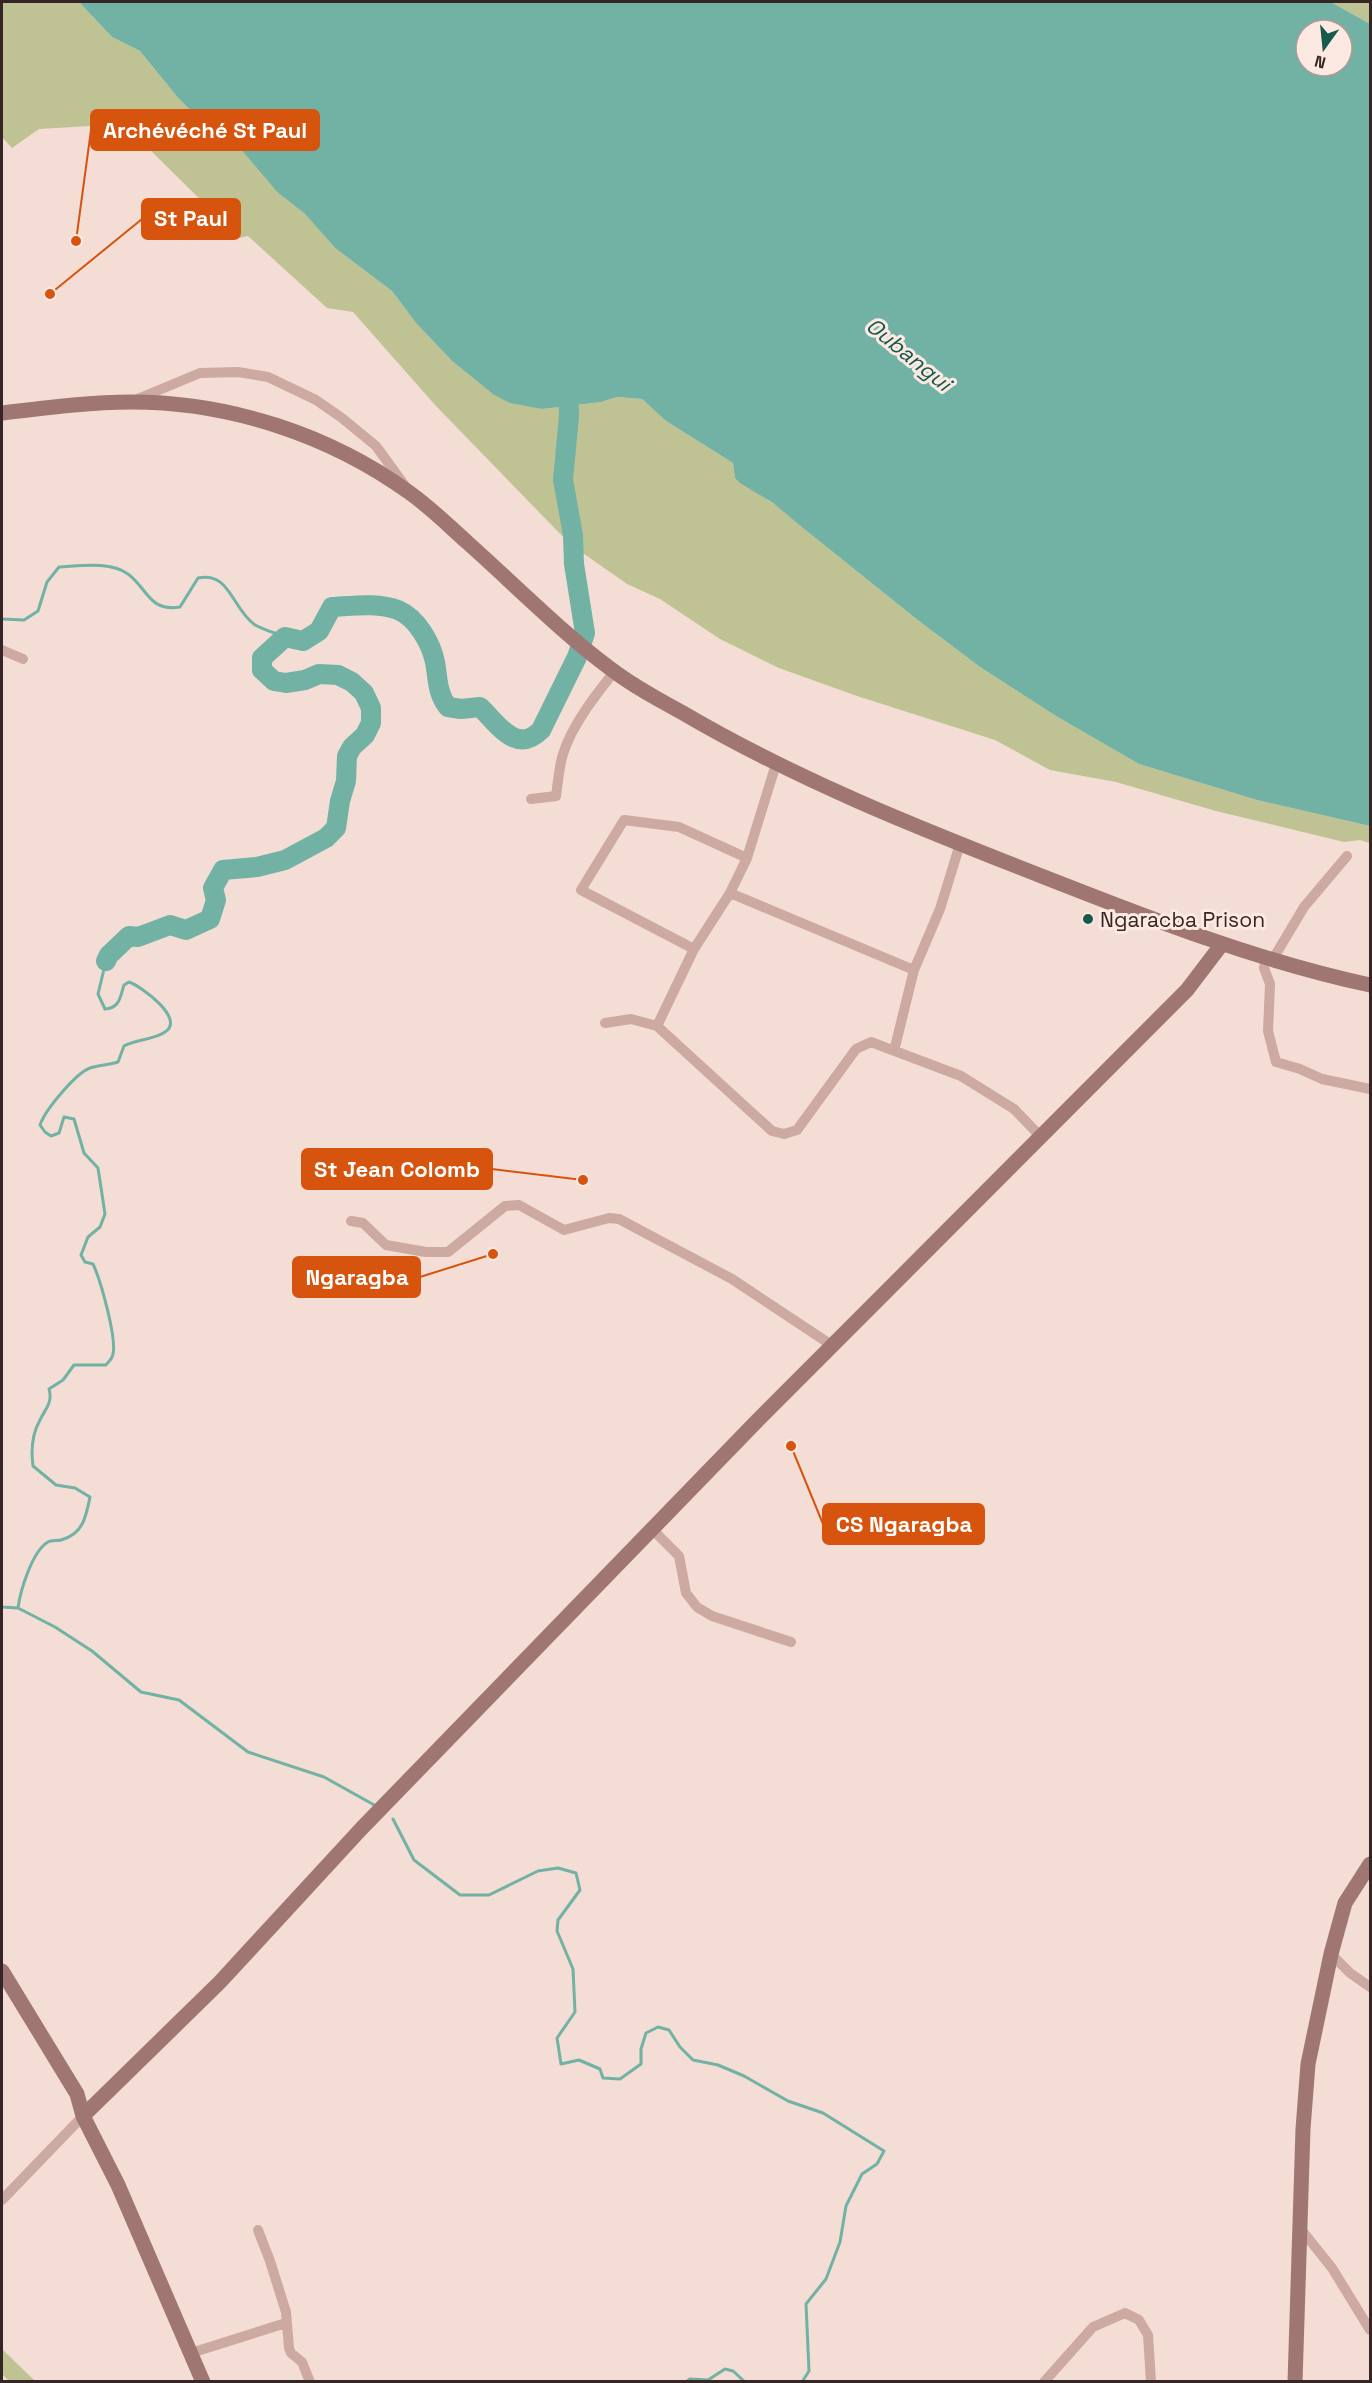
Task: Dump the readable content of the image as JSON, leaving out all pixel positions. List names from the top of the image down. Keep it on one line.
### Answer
{"water":["Oubangui"],"places":["Archévéché St Paul","St Paul","Ngaracba Prison","St Jean Colomb","Ngaragba","CS Ngaragba"],"north":"bottom"}
